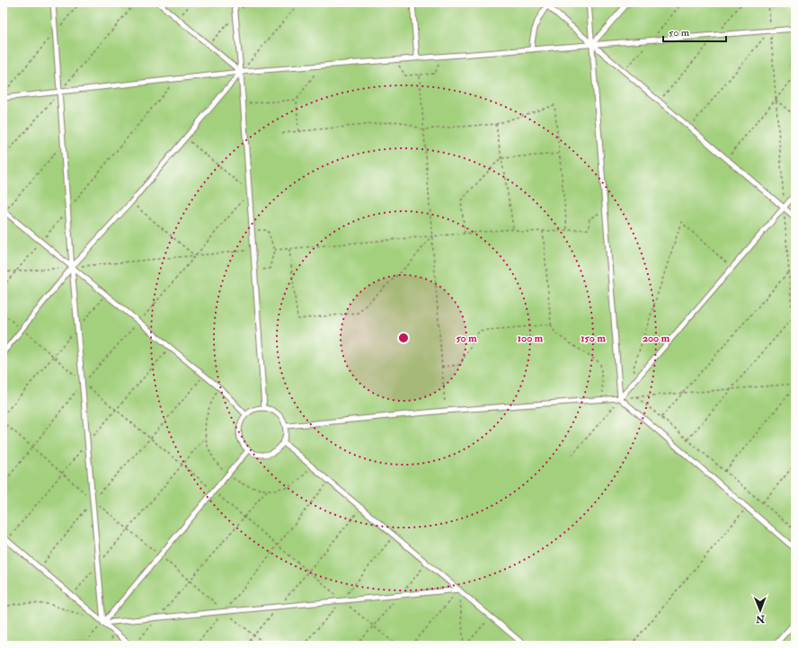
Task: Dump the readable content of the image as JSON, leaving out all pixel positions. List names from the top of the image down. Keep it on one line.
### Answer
{"scale_bar":"50 m","north":"bottom","rings":["50 m","100 m","150 m","200 m"]}
